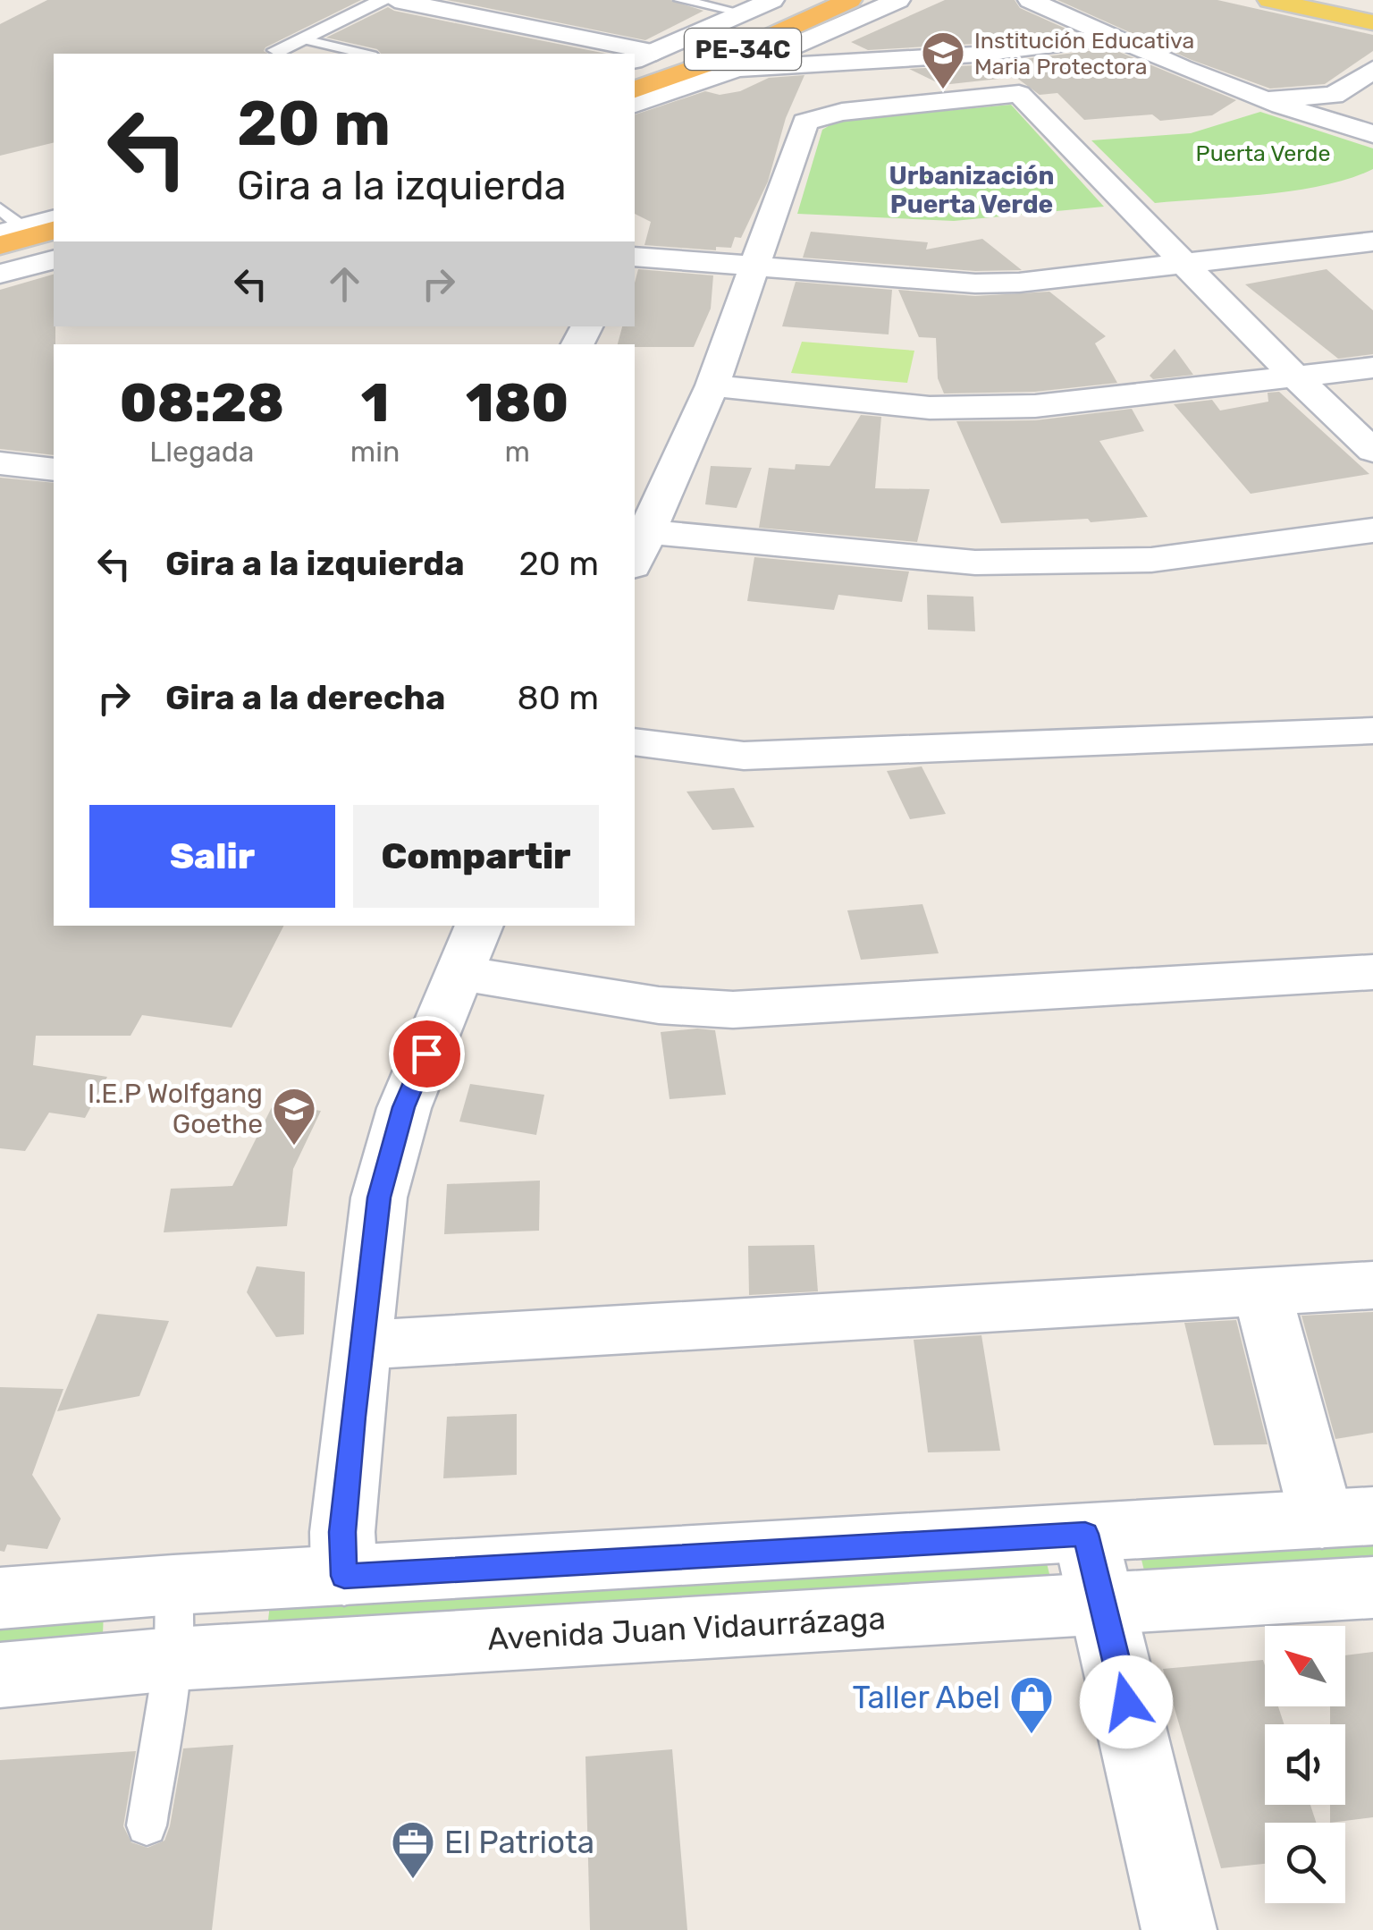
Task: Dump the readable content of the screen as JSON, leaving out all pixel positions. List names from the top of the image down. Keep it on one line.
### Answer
{"streets":{"highway":["PE-34C"],"street":["Avenida Juan Vidaurrázaga"]},"districts":["Urbanización Puerta Verde"],"parks":["Puerta Verde"],"places":{"school or university":["Institución Educativa Maria Protectora","I.E.P Wolfgang Goethe"],"shop":["Taller Abel"],"office":["El Patriota"]},"north":"top left","page":{"turn":["20 m","Gira a la izquierda"],"eta":["08:28","Llegada","1","min","180","m"],"list":[{"name":"Gira a la izquierda","value":"20 m"},{"name":"Gira a la derecha","value":"80 m"}],"buttons":["Salir","Compartir"]}}
